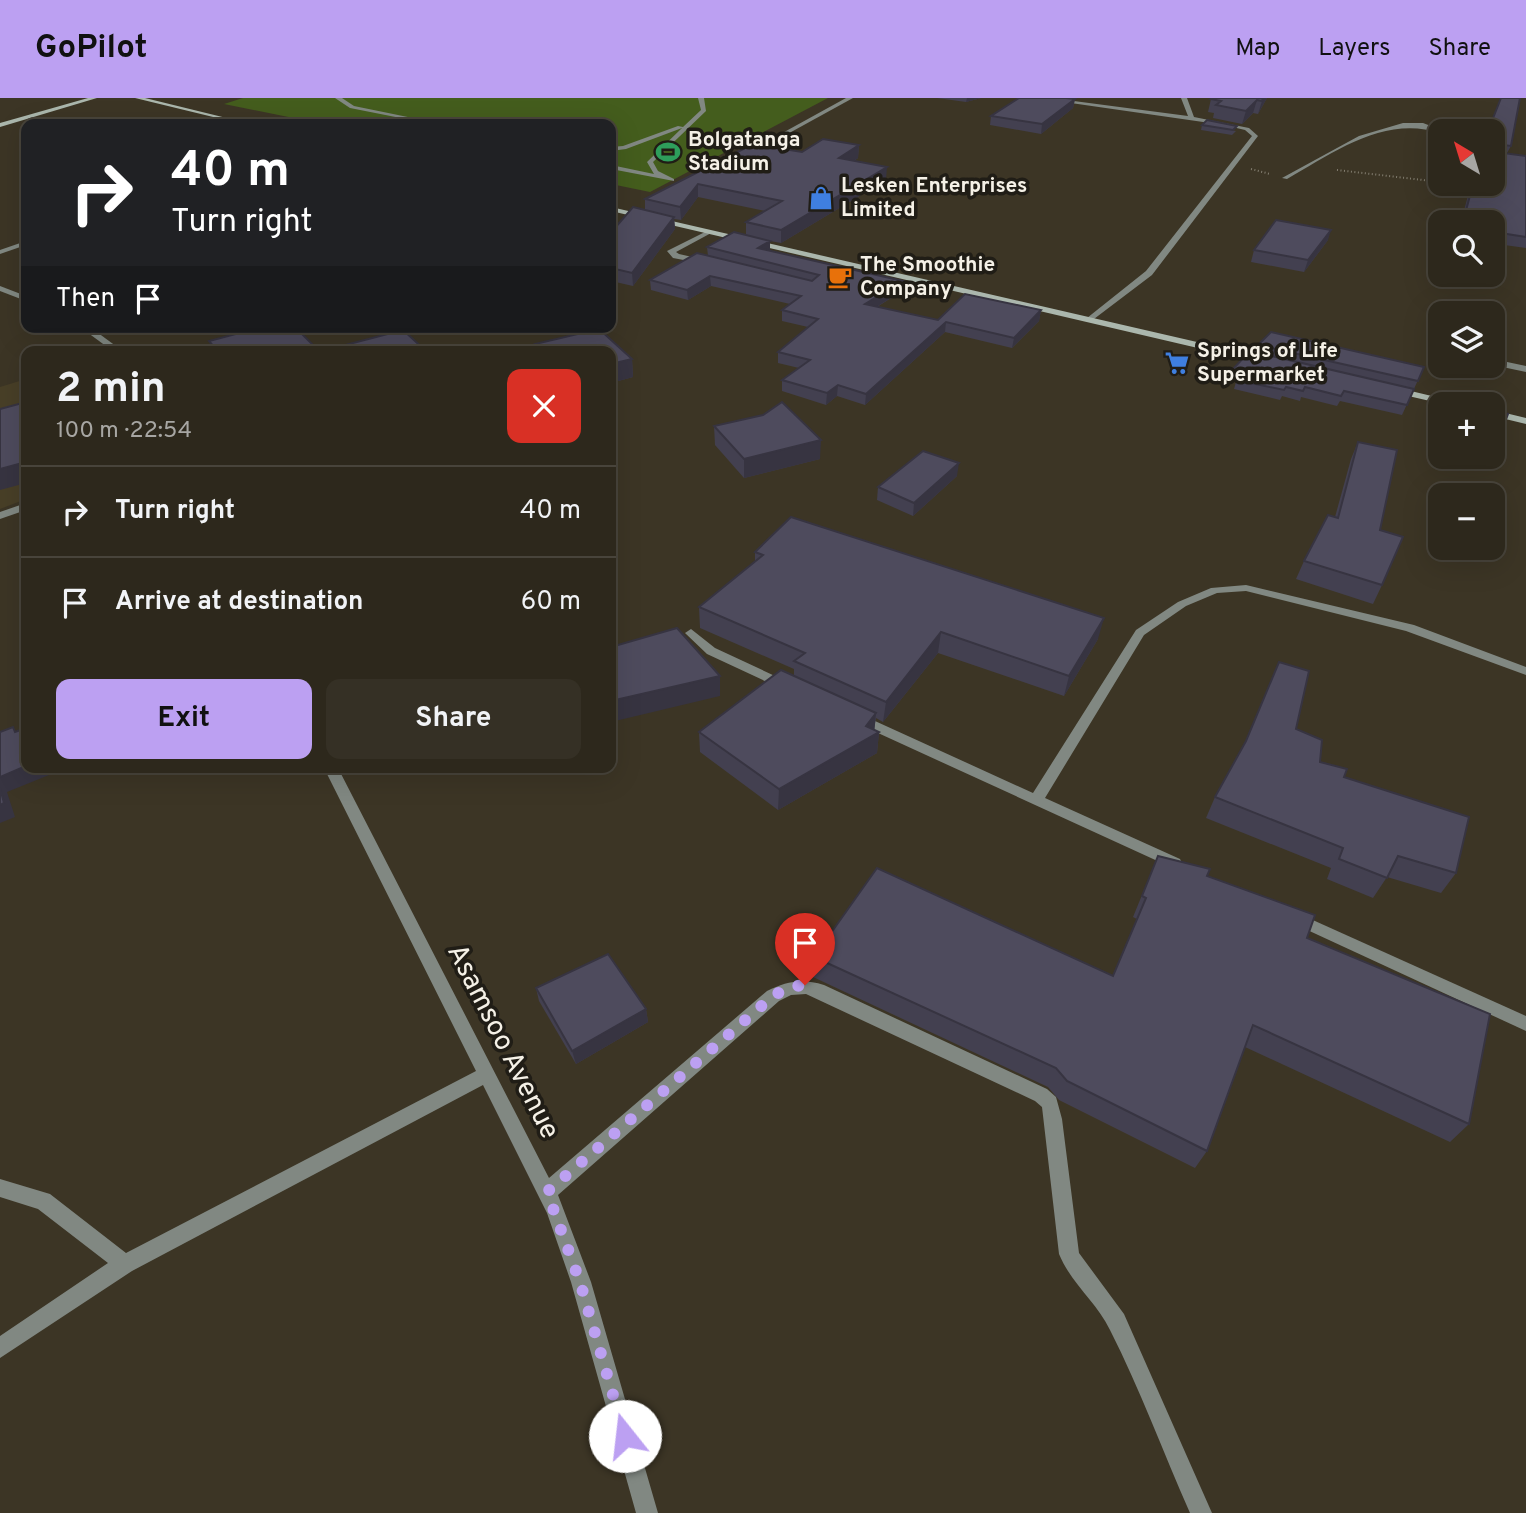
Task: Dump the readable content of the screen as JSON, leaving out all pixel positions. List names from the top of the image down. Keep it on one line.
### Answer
{"streets":{"street":["Asamsoo Avenue"]},"places":{"sports":["Bolgatanga Stadium"],"shop":["Lesken Enterprises Limited"],"cafe":["The Smoothie Company"],"supermarket":["Springs of Life Supermarket"]},"north":"top left","page":{"header":"GoPilot","nav":["Map","Layers","Share"],"map_buttons":["+","−"],"turn":["40 m","Turn right"],"then":"Then","heading":["2 min","100 m · 22:54"],"list":[{"name":"Turn right","value":"40 m"},{"name":"Arrive at destination","value":"60 m"}],"buttons":["Exit","Share"]}}
